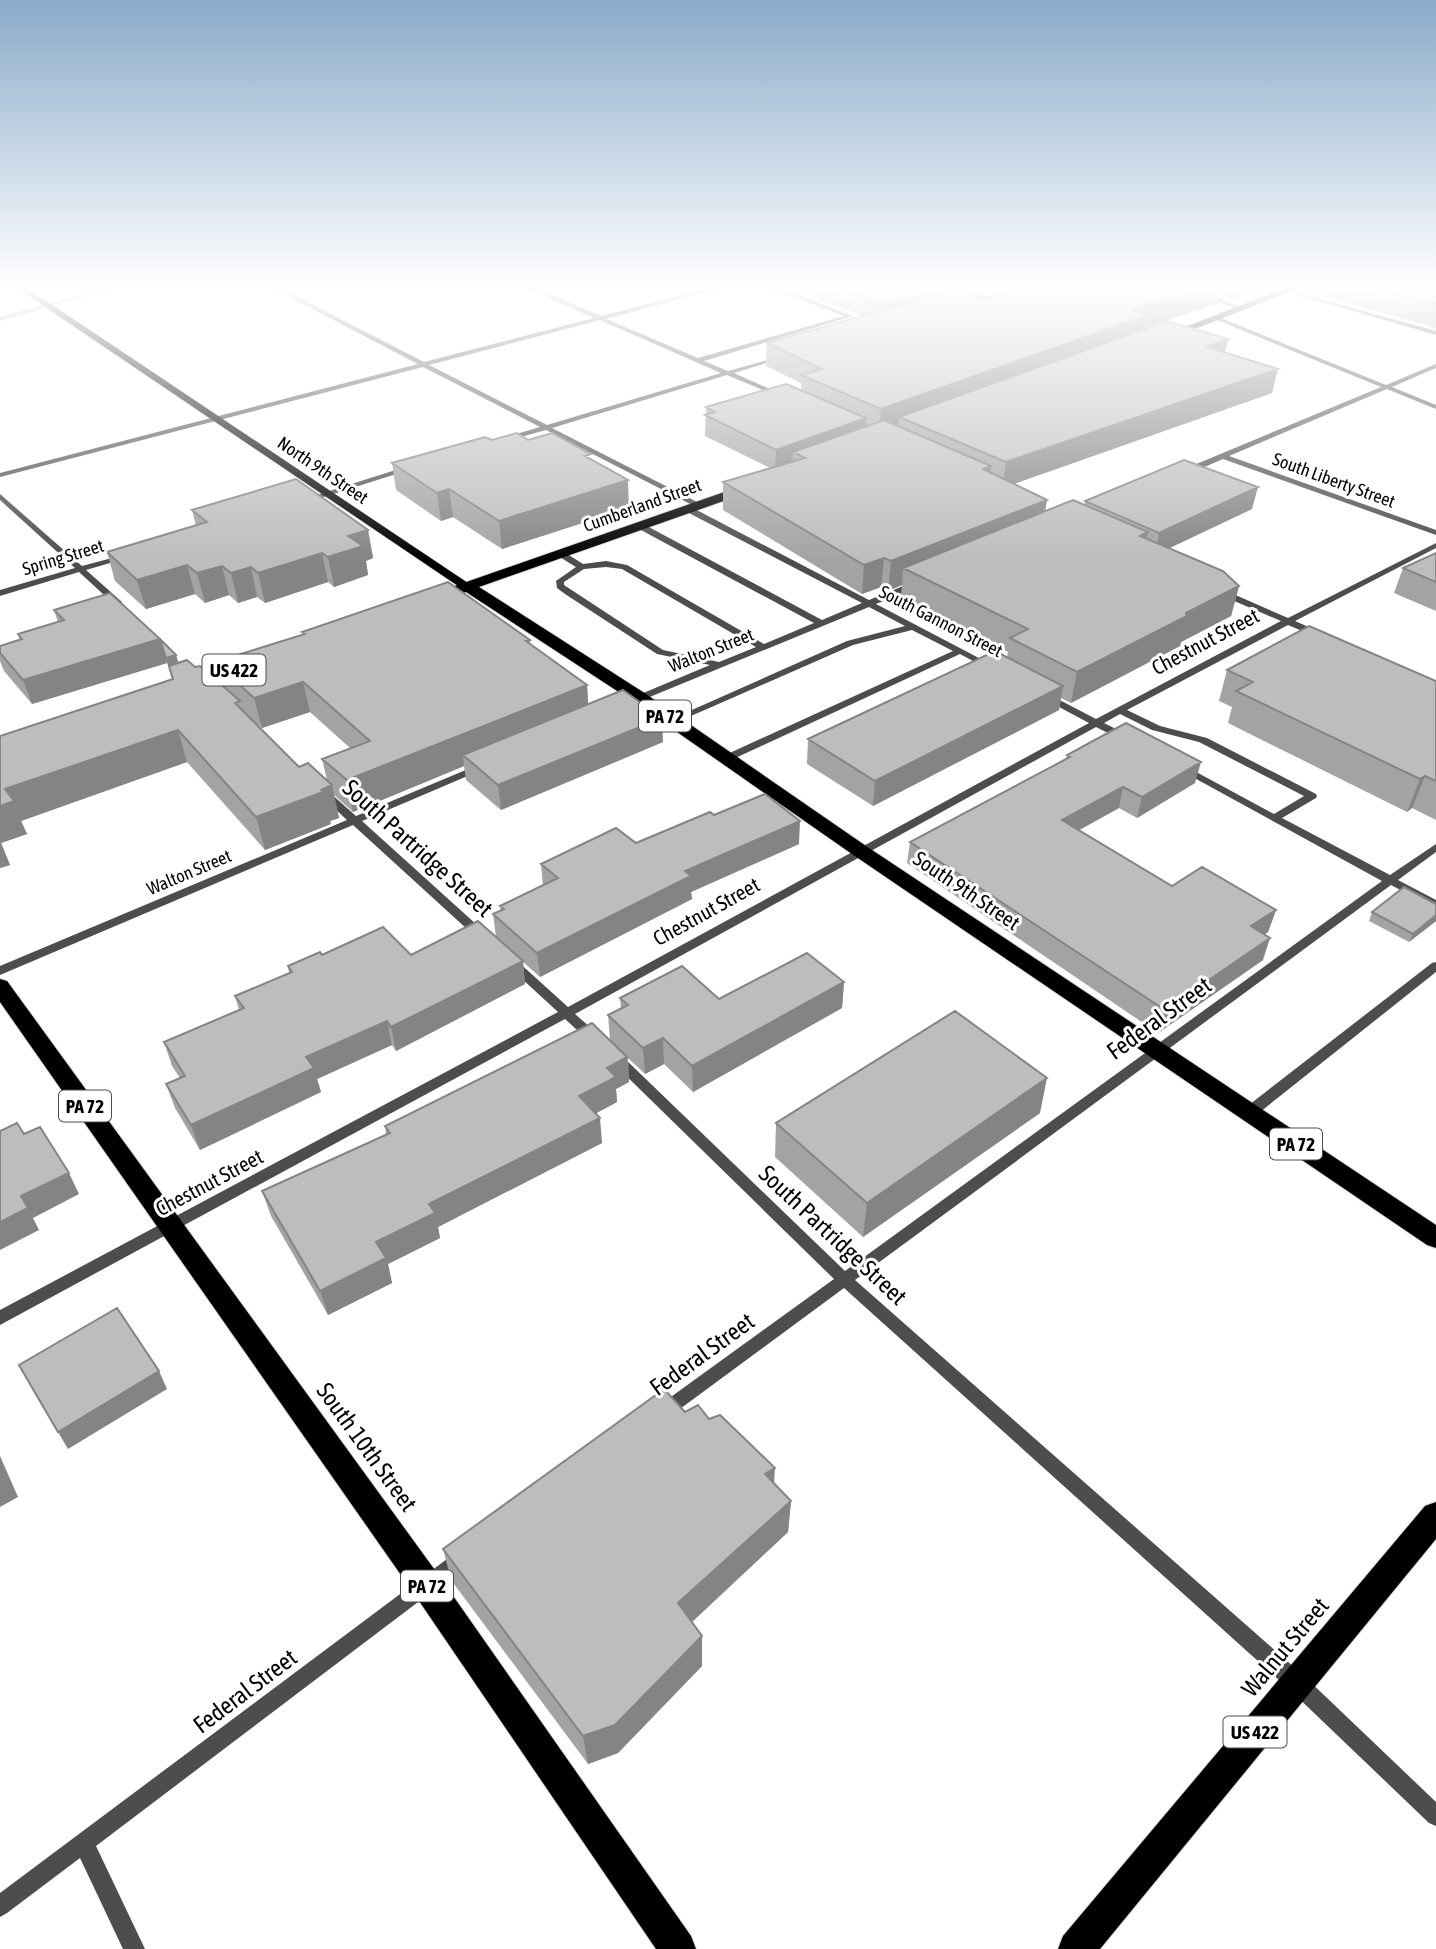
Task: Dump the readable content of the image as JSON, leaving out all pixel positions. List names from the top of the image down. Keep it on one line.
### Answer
{"streets":{"highway":["Cumberland Street","US 422","PA 72","South 9th Street","South 10th Street","Walnut Street"],"main road":["North 9th Street"],"street":["South Liberty Street","Spring Street","South Gannon Street","Chestnut Street","Walton Street","South Partridge Street","Federal Street"]},"crossings":[["North 9th Street","Cumberland Street"],["North 9th Street","South 9th Street"],["Cumberland Street","South Gannon Street"],["Cumberland Street","South 9th Street"],["South Gannon Street","Walton Street"],["Chestnut Street","South Partridge Street"],["Chestnut Street","South 9th Street"],["Chestnut Street","South 10th Street"],["Walton Street","South Partridge Street"],["Walton Street","South 9th Street"],["South Partridge Street","Federal Street"],["South Partridge Street","Walnut Street"],["South 9th Street","Federal Street"],["Federal Street","South 10th Street"]]}
